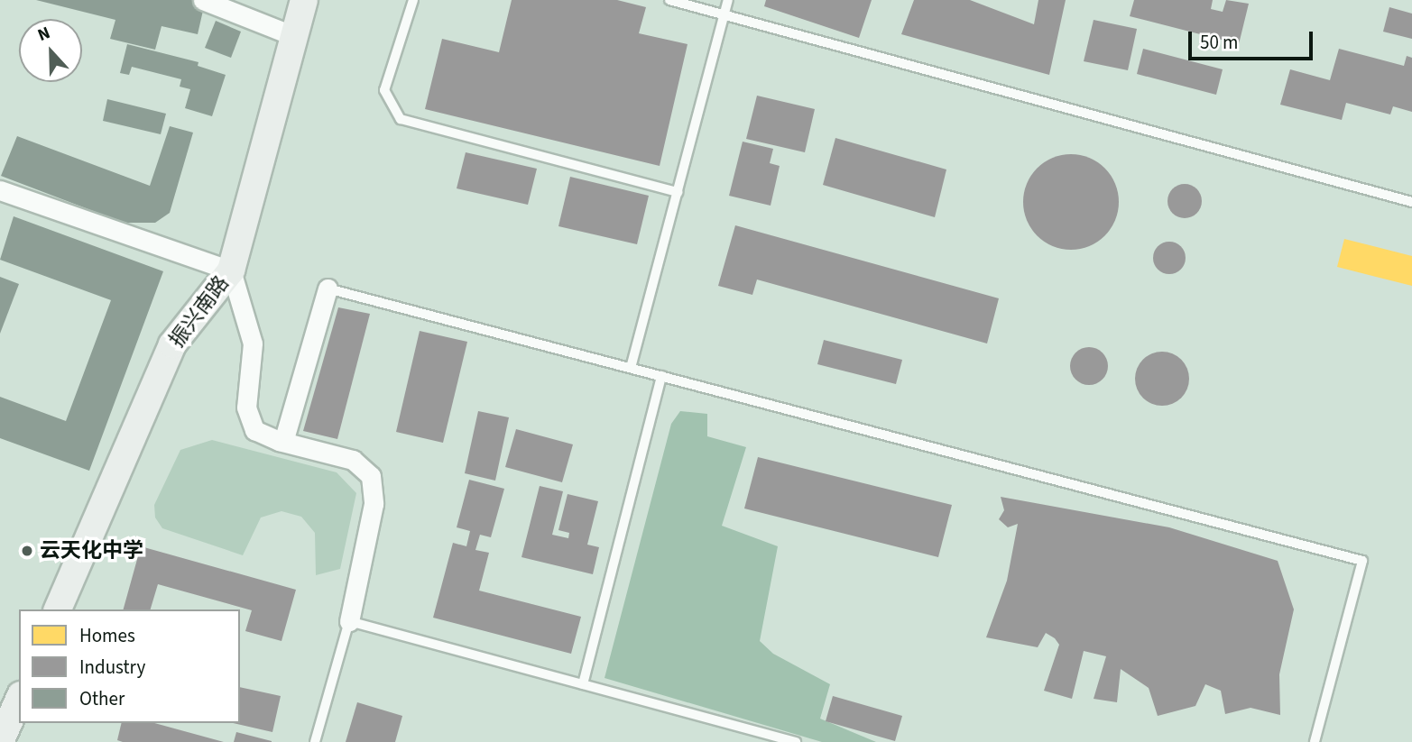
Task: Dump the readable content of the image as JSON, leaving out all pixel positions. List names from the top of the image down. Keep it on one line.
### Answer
{"streets":{"main road":["振兴南路"]},"places":["云天化中学"],"legend":["Homes","Industry","Other"],"scale_bar":"50 m","north":"top"}
